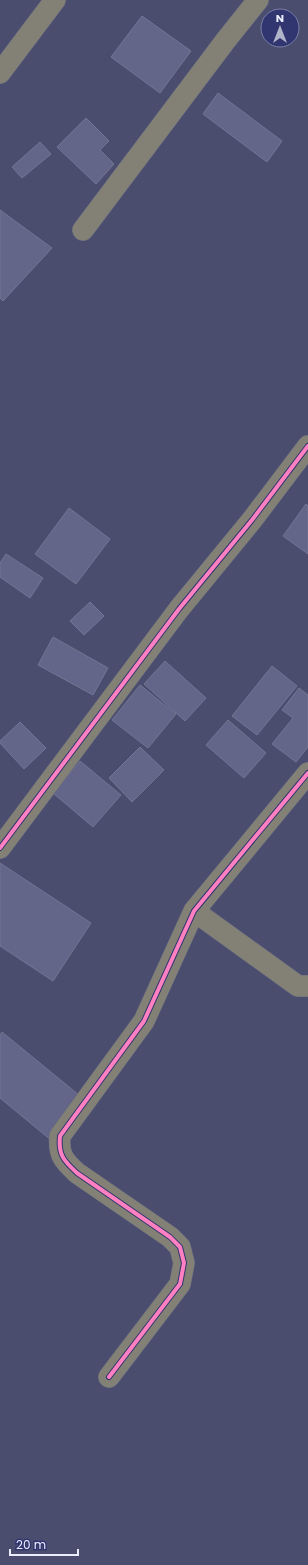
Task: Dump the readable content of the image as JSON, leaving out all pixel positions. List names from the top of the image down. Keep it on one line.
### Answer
{"scale_bar":"20 m","north":"top"}
